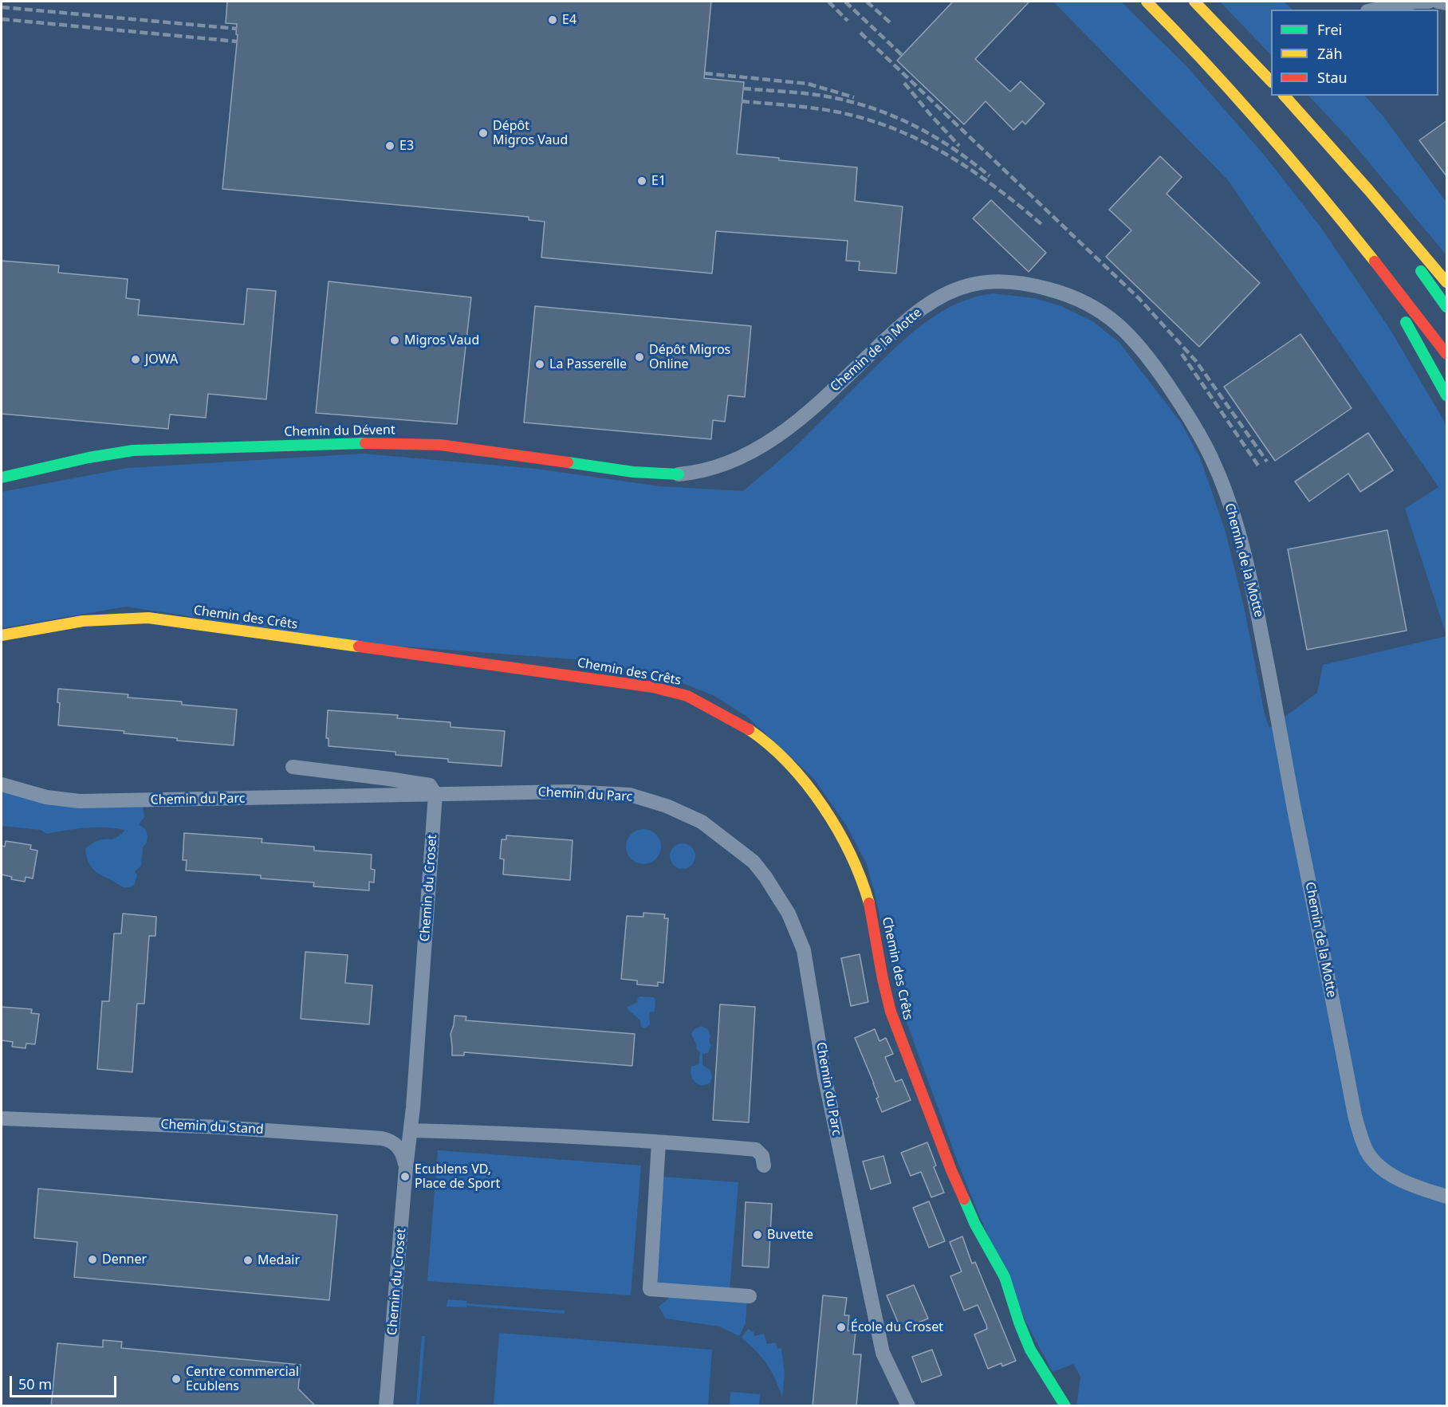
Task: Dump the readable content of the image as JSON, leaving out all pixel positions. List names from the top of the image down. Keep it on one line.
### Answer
{"streets":{"main road":["Chemin du Dévent","Chemin des Crêts"],"street":["Chemin de la Motte","Chemin du Parc","Chemin du Croset","Chemin du Stand"]},"crossings":[["Chemin de la Motte","Chemin du Dévent"],["Chemin du Parc","Chemin du Croset"],["Chemin du Croset","Chemin du Stand"]],"places":["E4","Dépôt Migros Vaud","E3","E1","Migros Vaud","Dépôt Migros Online","JOWA","La Passerelle","Ecublens VD, Place de Sport","Buvette","Denner","Medair","École du Croset","Centre commercial Ecublens"],"legend":["Frei","Zäh","Stau"],"scale_bar":"50 m"}
